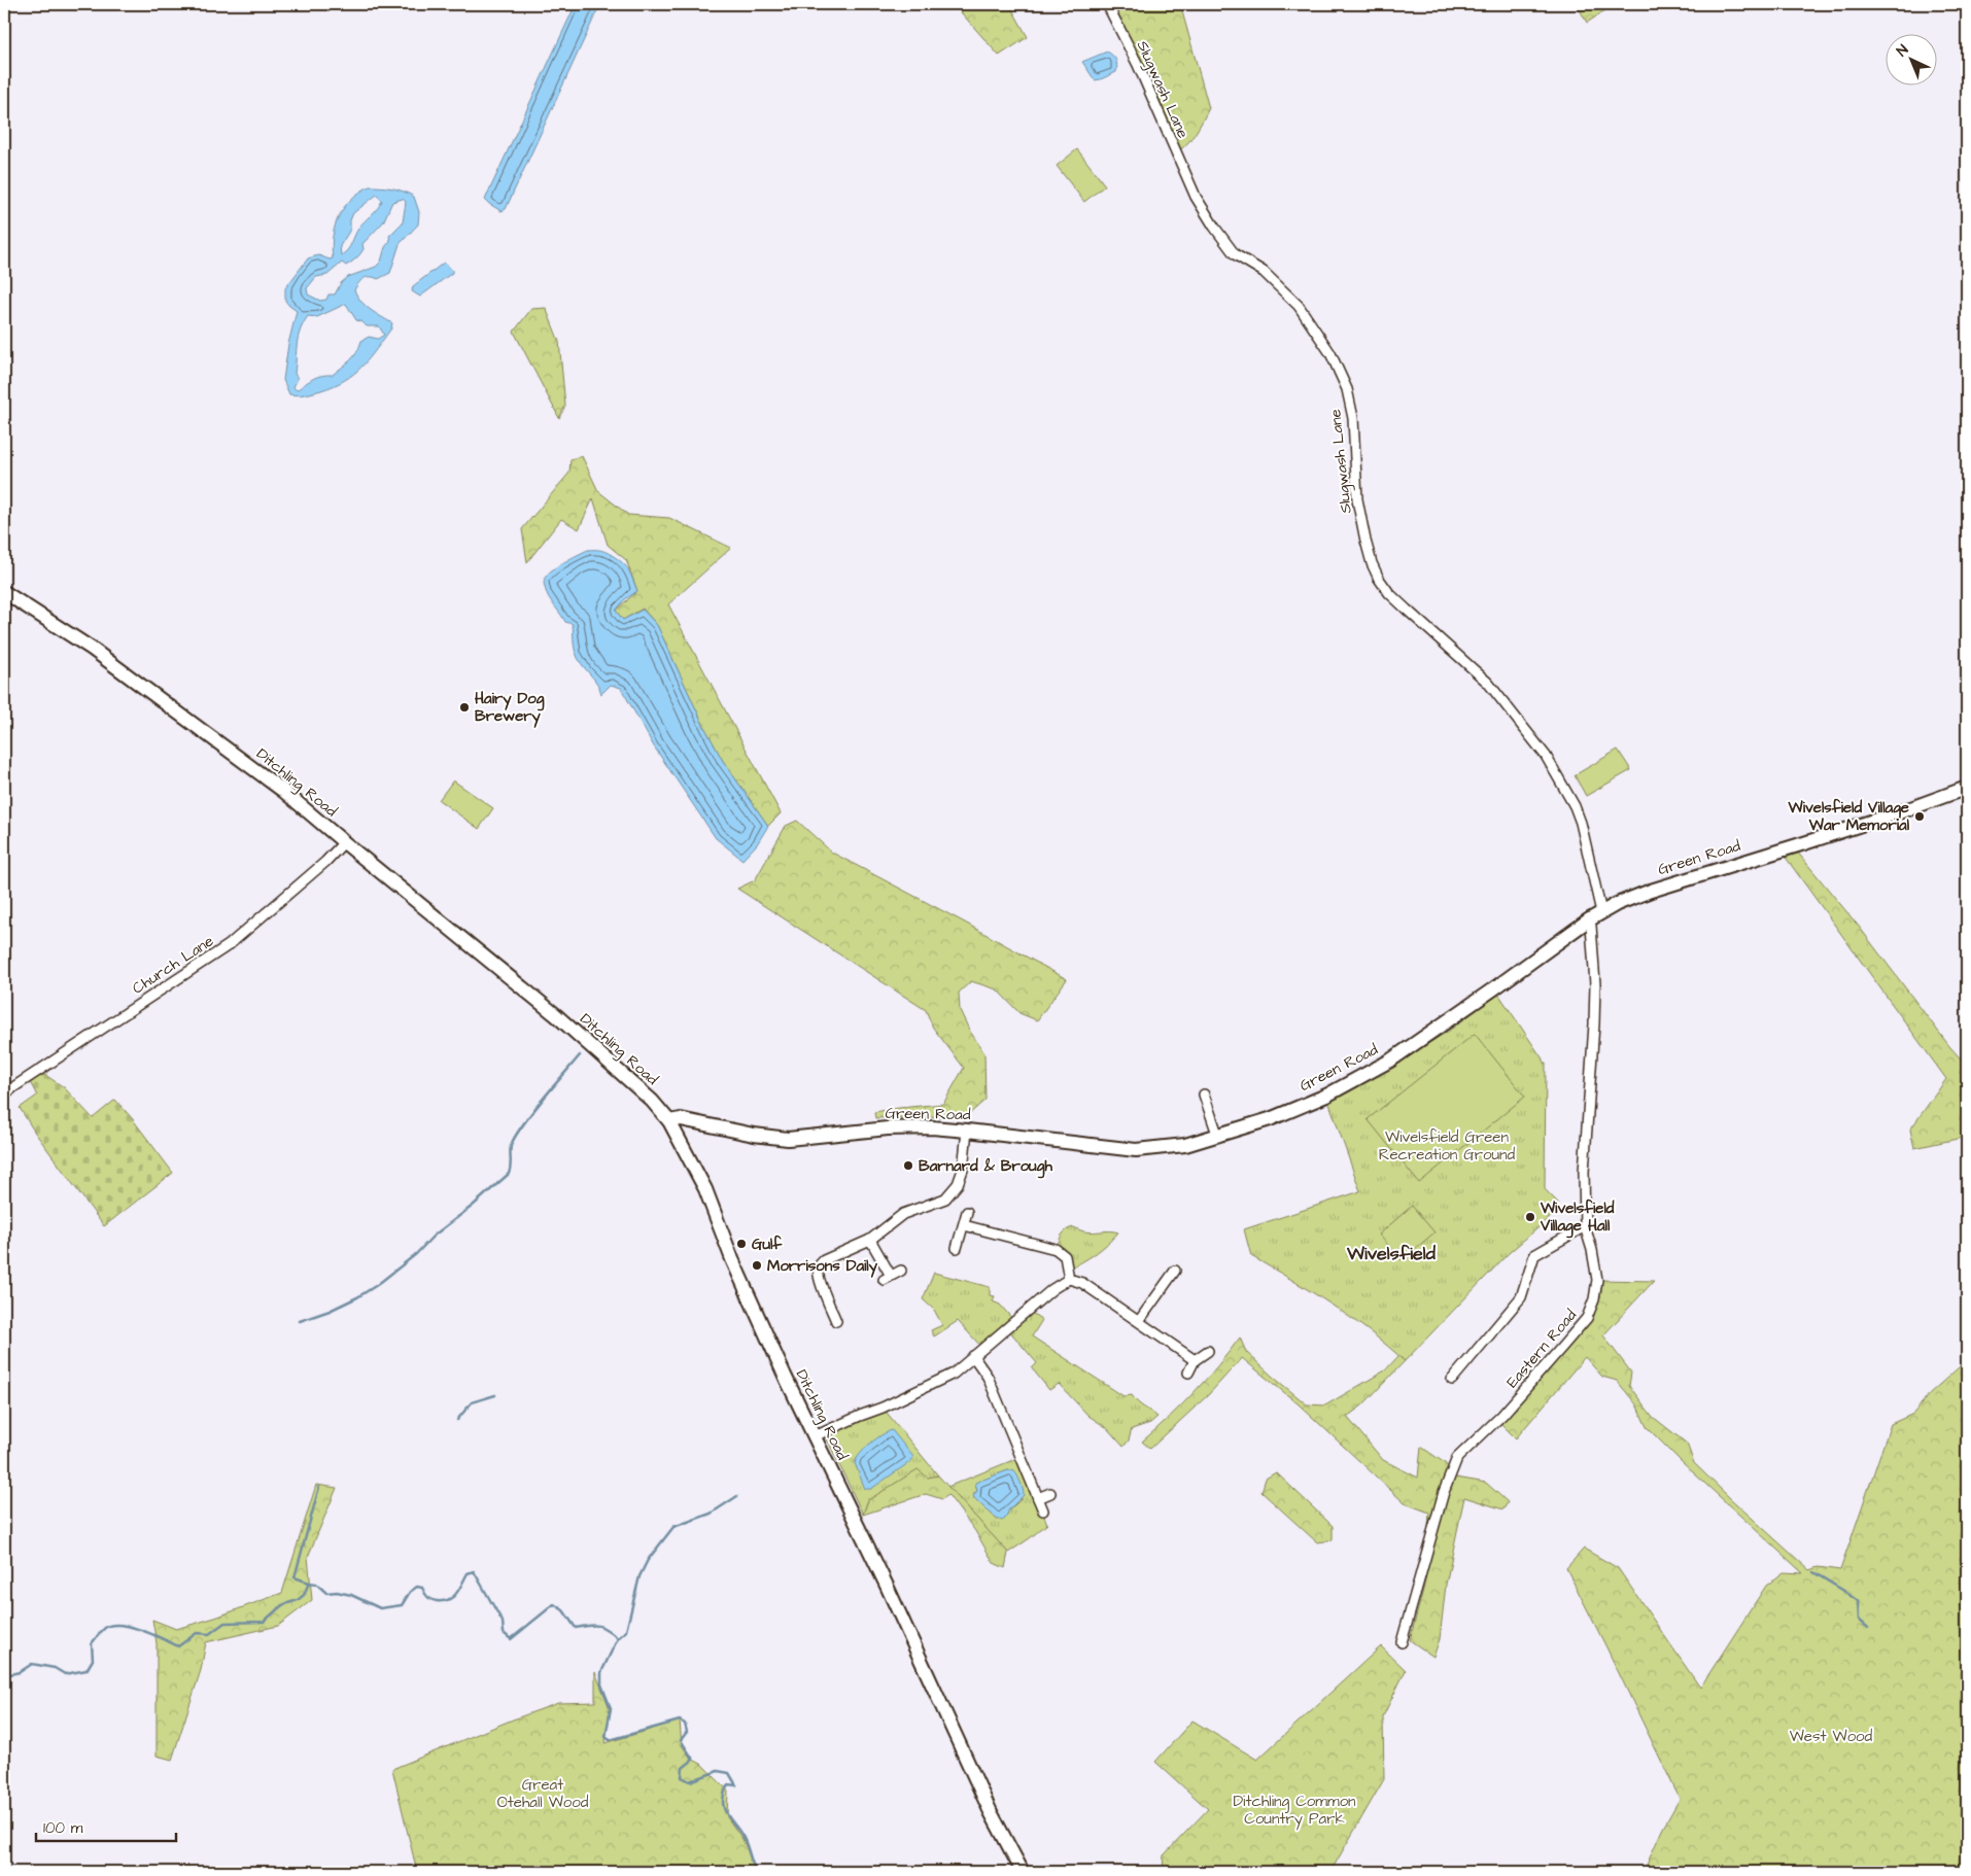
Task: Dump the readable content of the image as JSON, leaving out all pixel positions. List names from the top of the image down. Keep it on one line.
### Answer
{"streets":{"main road":["Ditchling Road","Green Road"],"street":["Slugwash Lane","Church Lane","Eastern Road"]},"crossings":[["Slugwash Lane","Green Road"],["Ditchling Road","Green Road"],["Ditchling Road","Church Lane"],["Green Road","Eastern Road"]],"districts":["Wivelsfield"],"parks":["Wivelsfield Green Recreation Ground","West Wood","Great Otehall Wood","Ditchling Common Country Park"],"places":["Hairy Dog Brewery","Wivelsfield Village War Memorial","Barnard & Brough","Wivelsfield Village Hall","Gulf","Morrisons Daily"],"scale_bar":"100 m","north":"top left"}
